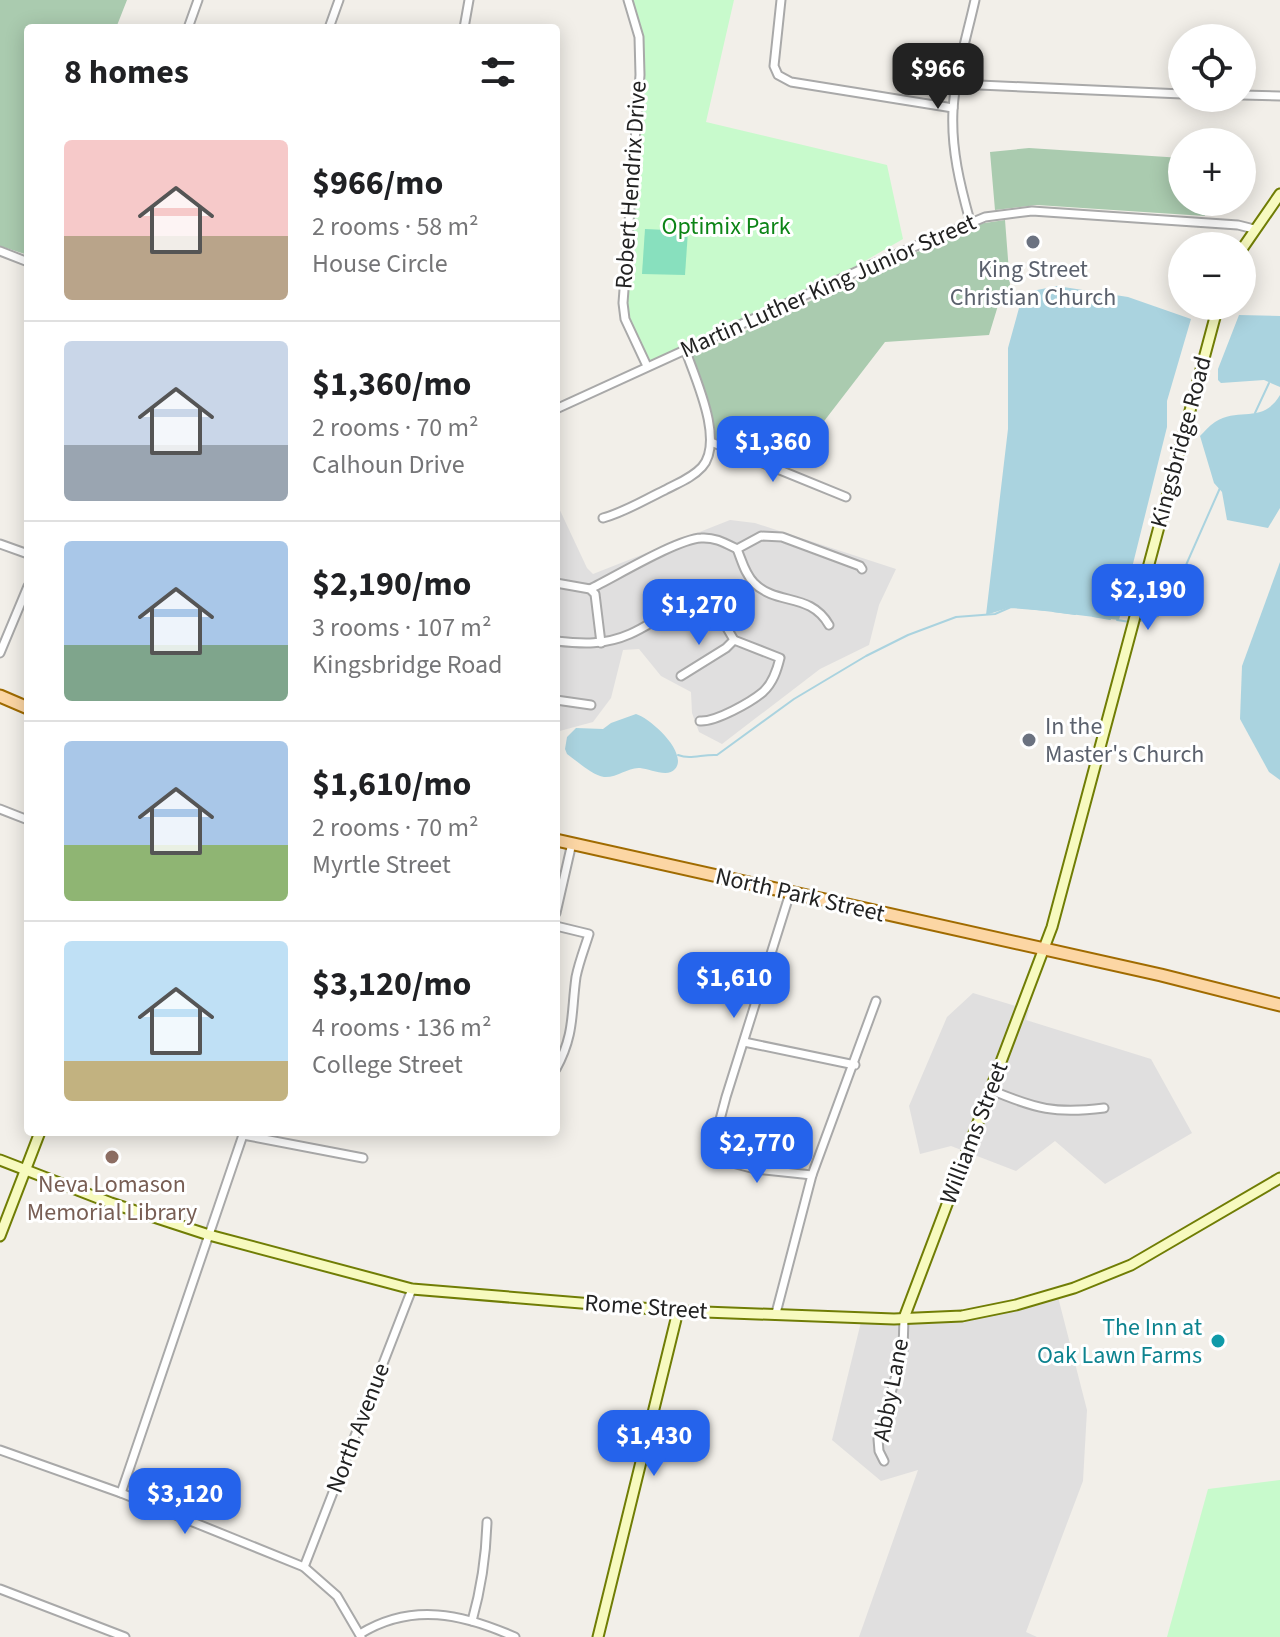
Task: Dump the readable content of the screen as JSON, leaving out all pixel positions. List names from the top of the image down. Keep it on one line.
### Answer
{"streets":{"main road":["North Park Street"],"street":["Robert Hendrix Drive","Martin Luther King Junior Street","Kingsbridge Road","Williams Street","Rome Street","Abby Lane","North Avenue"]},"crossings":[["Robert Hendrix Drive","Martin Luther King Junior Street"],["Kingsbridge Road","North Park Street"],["Kingsbridge Road","Williams Street"],["North Park Street","Williams Street"],["Williams Street","Rome Street"],["Williams Street","Abby Lane"],["Rome Street","Abby Lane"],["Rome Street","North Avenue"]],"parks":["Optimix Park"],"places":["King Street Christian Church","In the Master's Church","Neva Lomason Memorial Library","The Inn at Oak Lawn Farms"],"page":{"map_buttons":["+","−"],"heading":"8 homes","price":["$966","$1,360","$2,190","$1,270","$1,610","$2,770","$1,430","$3,120"],"list":[{"name":"$966/mo","note":"2 rooms · 58 m² · House Circle"},{"name":"$1,360/mo","note":"2 rooms · 70 m² · Calhoun Drive"},{"name":"$2,190/mo","note":"3 rooms · 107 m² · Kingsbridge Road"},{"name":"$1,610/mo","note":"2 rooms · 70 m² · Myrtle Street"},{"name":"$3,120/mo","note":"4 rooms · 136 m² · College Street"}]}}
